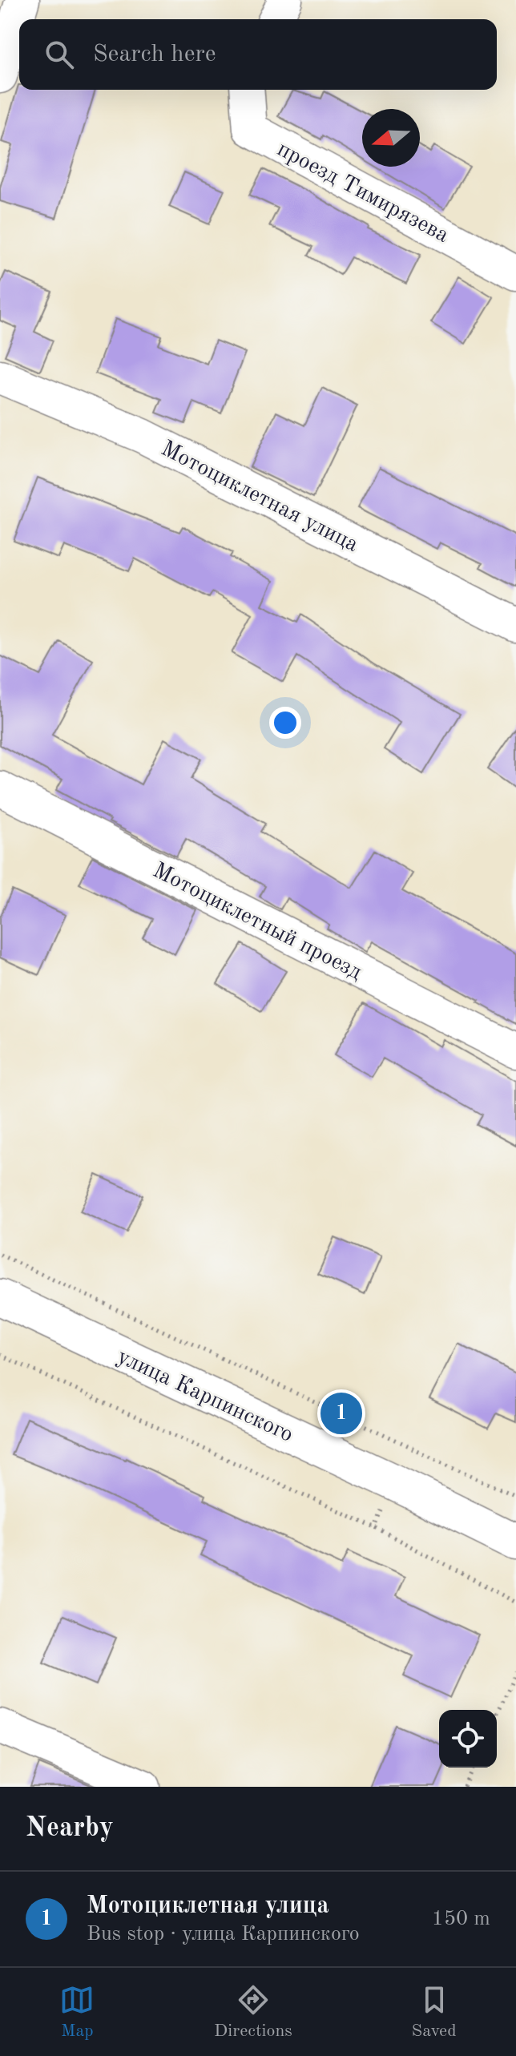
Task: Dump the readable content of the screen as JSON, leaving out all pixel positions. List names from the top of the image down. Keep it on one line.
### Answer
{"streets":{"main road":["улица Карпинского"],"street":["проезд Тимирязева","Мотоциклетная улица","Мотоциклетный проезд"]},"north":"left","page":{"search":"Search here","pins":"1","heading":"Nearby","list":[{"mark":"1","name":"Мотоциклетная улица","note":"Bus stop · улица Карпинского","value":"150 m"}],"nav":["Map","Directions","Saved"]}}
